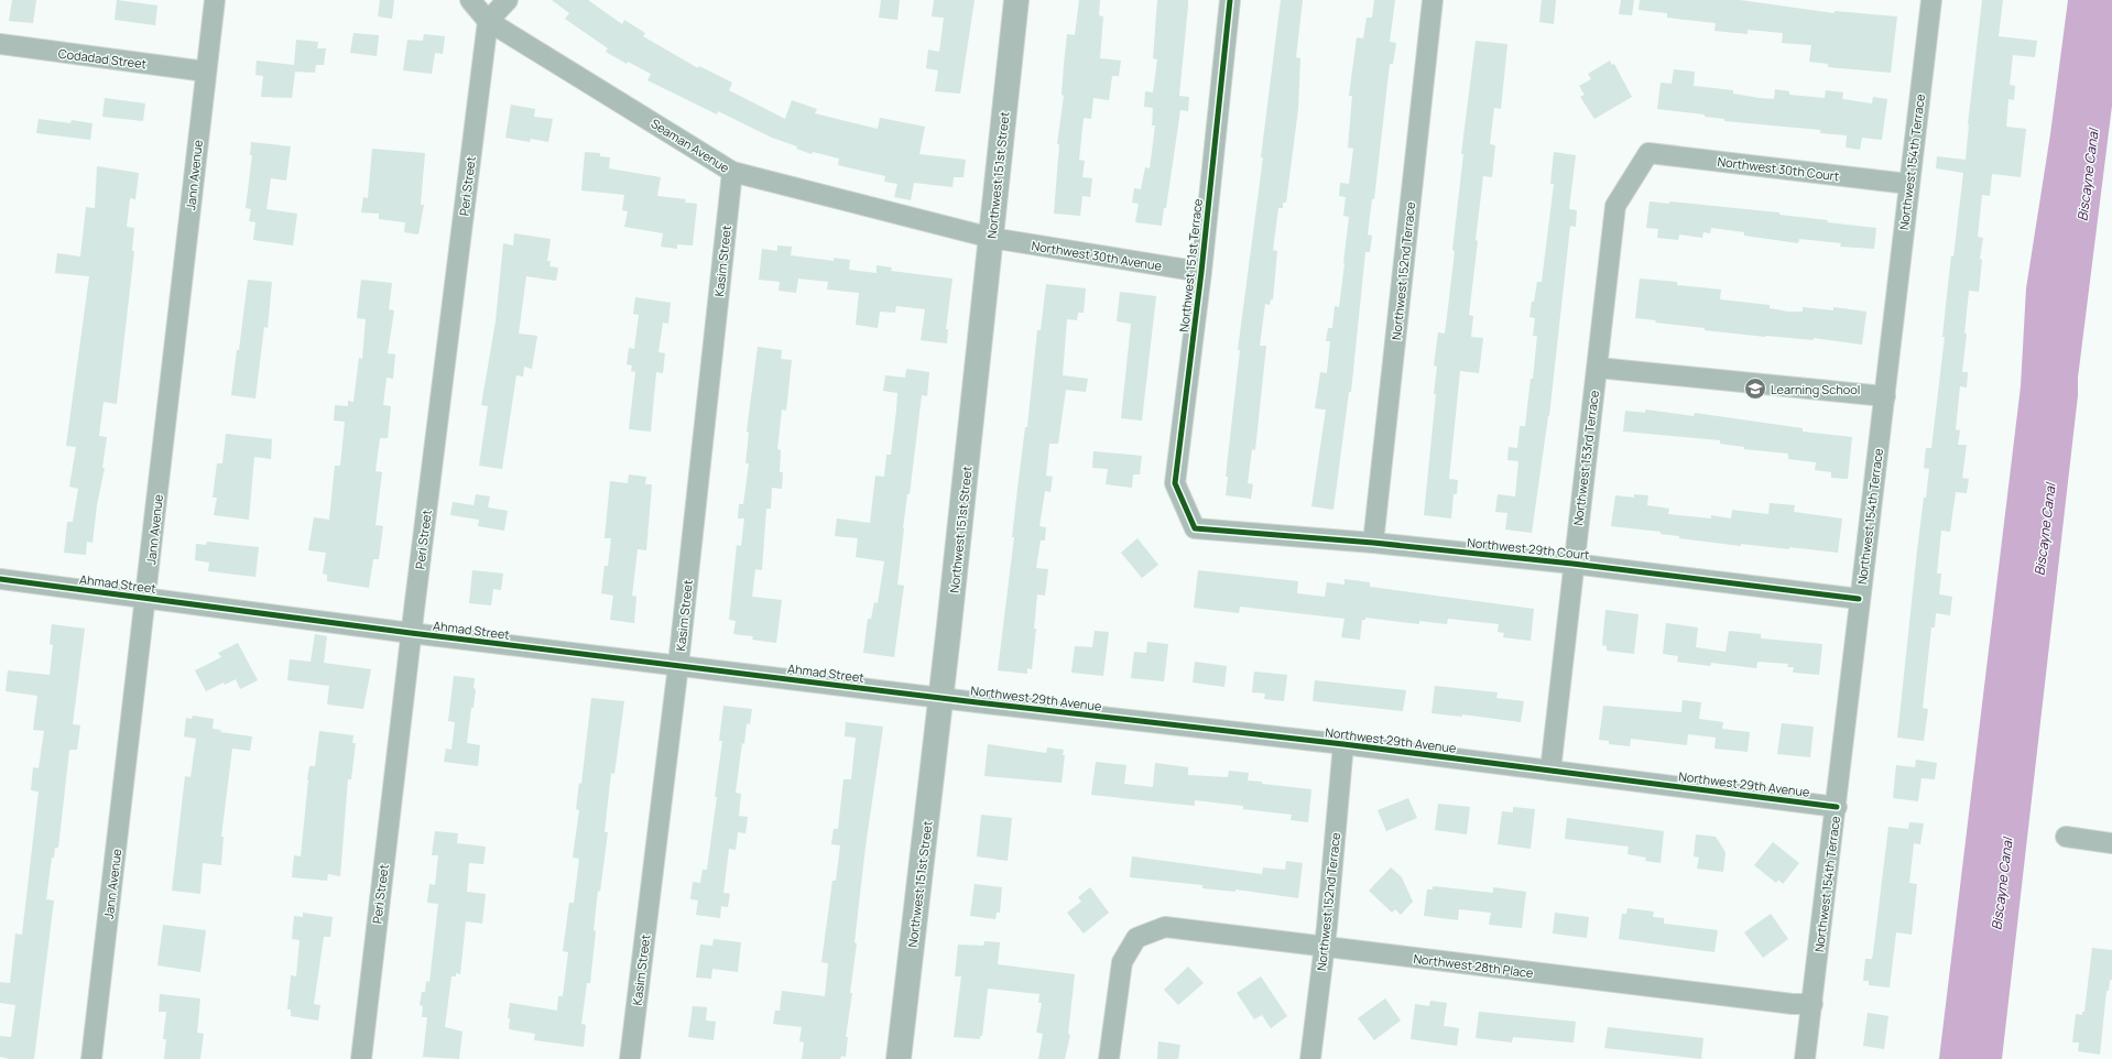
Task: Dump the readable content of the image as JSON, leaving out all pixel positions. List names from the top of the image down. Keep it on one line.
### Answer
{"streets":{"street":["Codadad Street","Seaman Avenue","Northwest 154th Terrace","Northwest 30th Court","Jann Avenue","Northwest 151st Street","Peri Street","Northwest 30th Avenue","Kasim Street","Northwest 151st Terrace","Northwest 152nd Terrace","Northwest 153rd Terrace","Northwest 29th Court","Ahmad Street","Northwest 29th Avenue","Northwest 28th Place"]},"crossings":[["Codadad Street","Jann Avenue"],["Seaman Avenue","Northwest 151st Street"],["Seaman Avenue","Peri Street"],["Seaman Avenue","Northwest 30th Avenue"],["Seaman Avenue","Kasim Street"],["Northwest 154th Terrace","Northwest 30th Court"],["Northwest 154th Terrace","Northwest 29th Court"],["Northwest 154th Terrace","Northwest 29th Avenue"],["Northwest 154th Terrace","Northwest 28th Place"],["Northwest 30th Court","Northwest 153rd Terrace"],["Jann Avenue","Ahmad Street"],["Northwest 151st Street","Northwest 30th Avenue"],["Northwest 151st Street","Ahmad Street"],["Northwest 151st Street","Northwest 29th Avenue"],["Peri Street","Ahmad Street"],["Northwest 30th Avenue","Northwest 151st Terrace"],["Kasim Street","Ahmad Street"],["Northwest 151st Terrace","Northwest 29th Court"],["Northwest 152nd Terrace","Northwest 29th Court"],["Northwest 152nd Terrace","Northwest 29th Avenue"],["Northwest 152nd Terrace","Northwest 28th Place"],["Northwest 153rd Terrace","Northwest 29th Court"],["Northwest 153rd Terrace","Northwest 29th Avenue"],["Ahmad Street","Northwest 29th Avenue"]],"water":["Biscayne Canal"],"places":{"school or university":["Learning School"]}}
